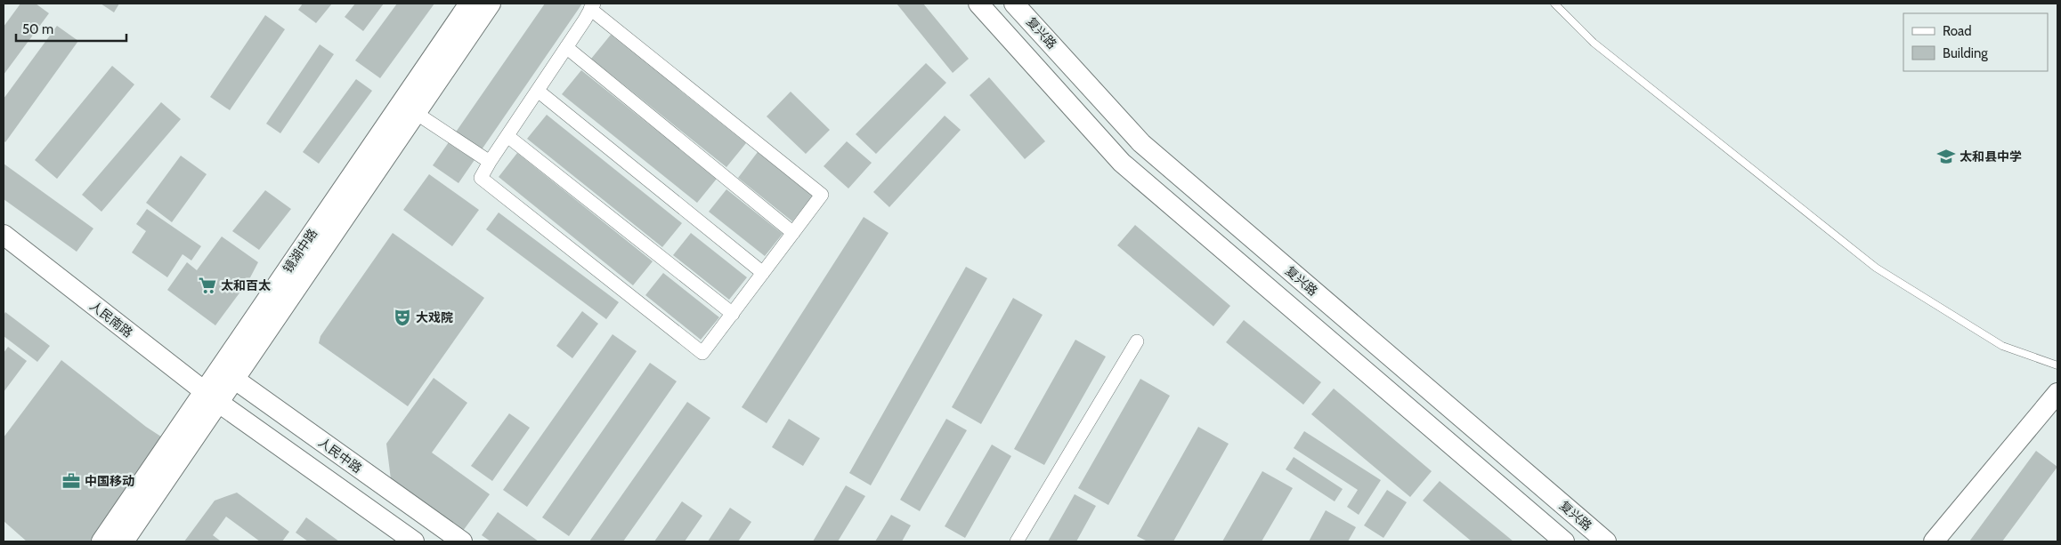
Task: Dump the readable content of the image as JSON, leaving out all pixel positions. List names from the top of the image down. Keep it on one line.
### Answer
{"streets":{"main road":["复兴路","镜湖中路","人民南路","人民中路"]},"crossings":[["镜湖中路","人民南路"],["镜湖中路","人民中路"]],"places":{"school or university":["太和县中学"],"supermarket":["太和百太"],"theatre":["大戏院"],"office":["中国移动"]},"legend":["Road","Building"],"scale_bar":"50 m"}
